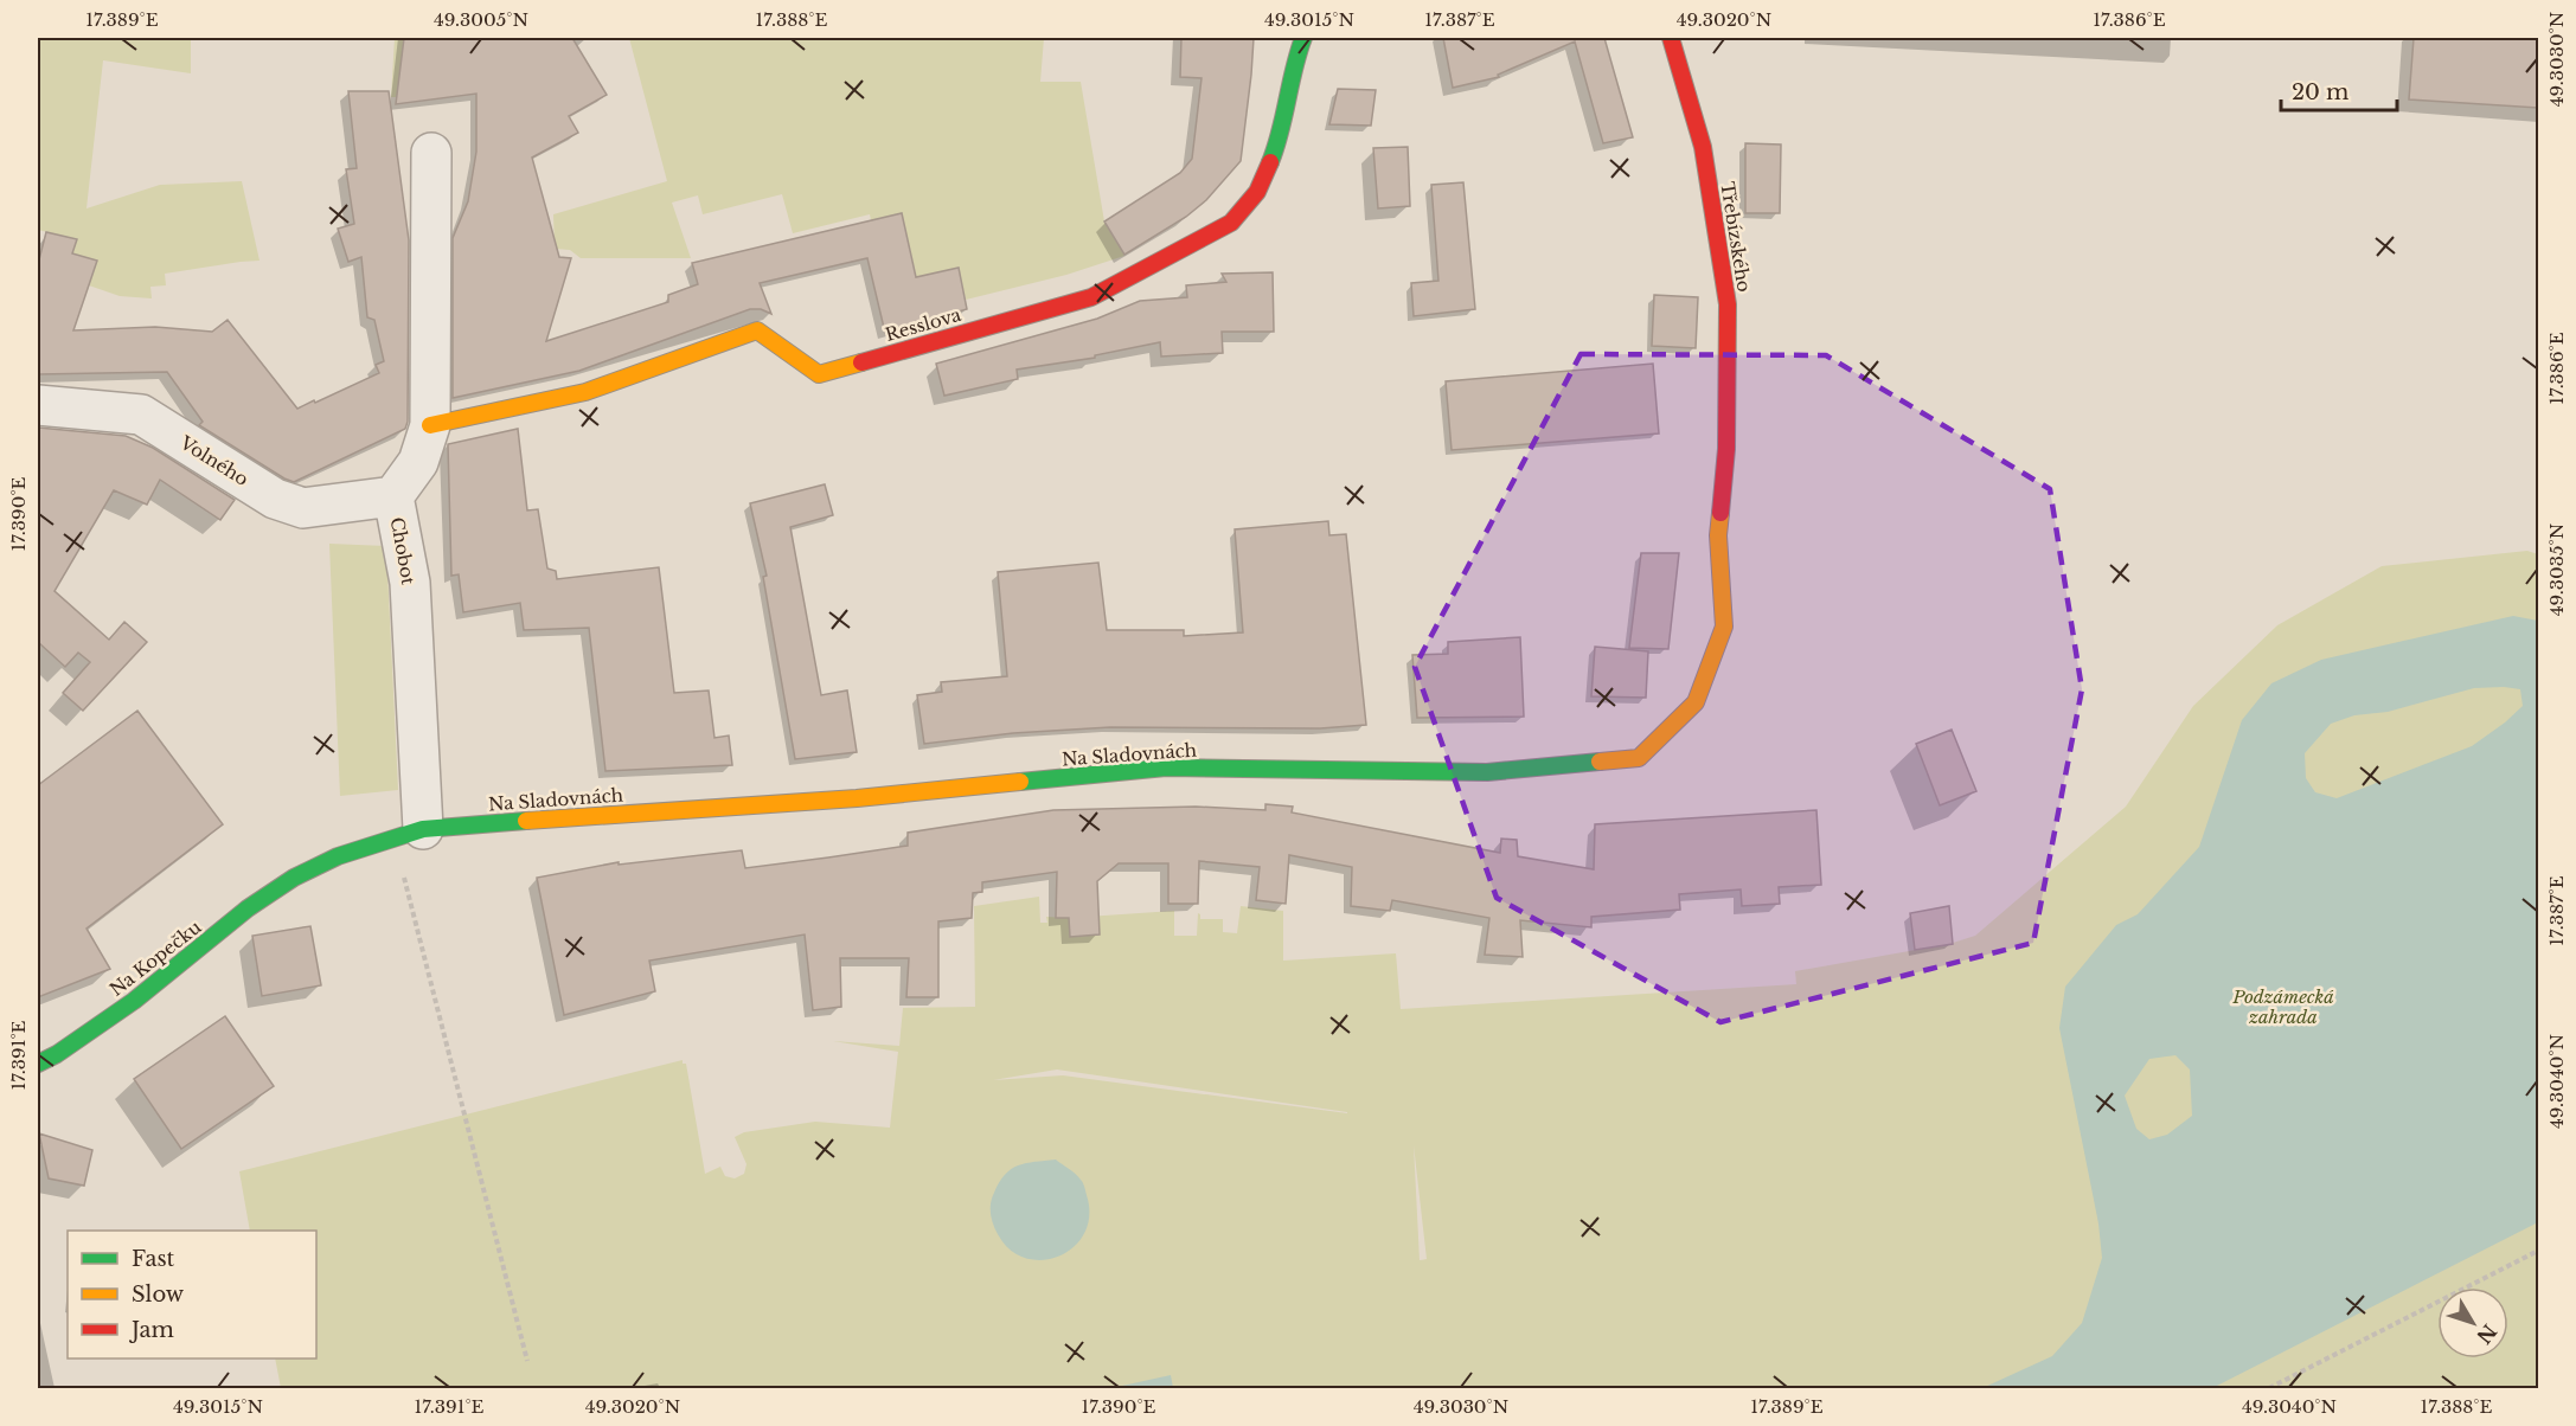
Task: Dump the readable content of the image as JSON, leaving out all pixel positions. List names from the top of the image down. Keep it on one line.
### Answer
{"streets":{"street":["Třebízského","Resslova","Volného","Chobot","Na Sladovnách","Na Kopečku"]},"crossings":[["Třebízského","Na Sladovnách"],["Resslova","Chobot"],["Volného","Chobot"],["Chobot","Na Sladovnách"],["Na Sladovnách","Na Kopečku"]],"parks":["Podzámecká zahrada"],"legend":["Fast","Slow","Jam"],"scale_bar":"20 m","north":"bottom right","coordinates":["17.389°E","49.3005°N","17.388°E","49.3015°N","17.387°E","49.3020°N","17.386°E","49.3030°N","17.390°E","49.3035°N","17.391°E","49.3040°N"]}
